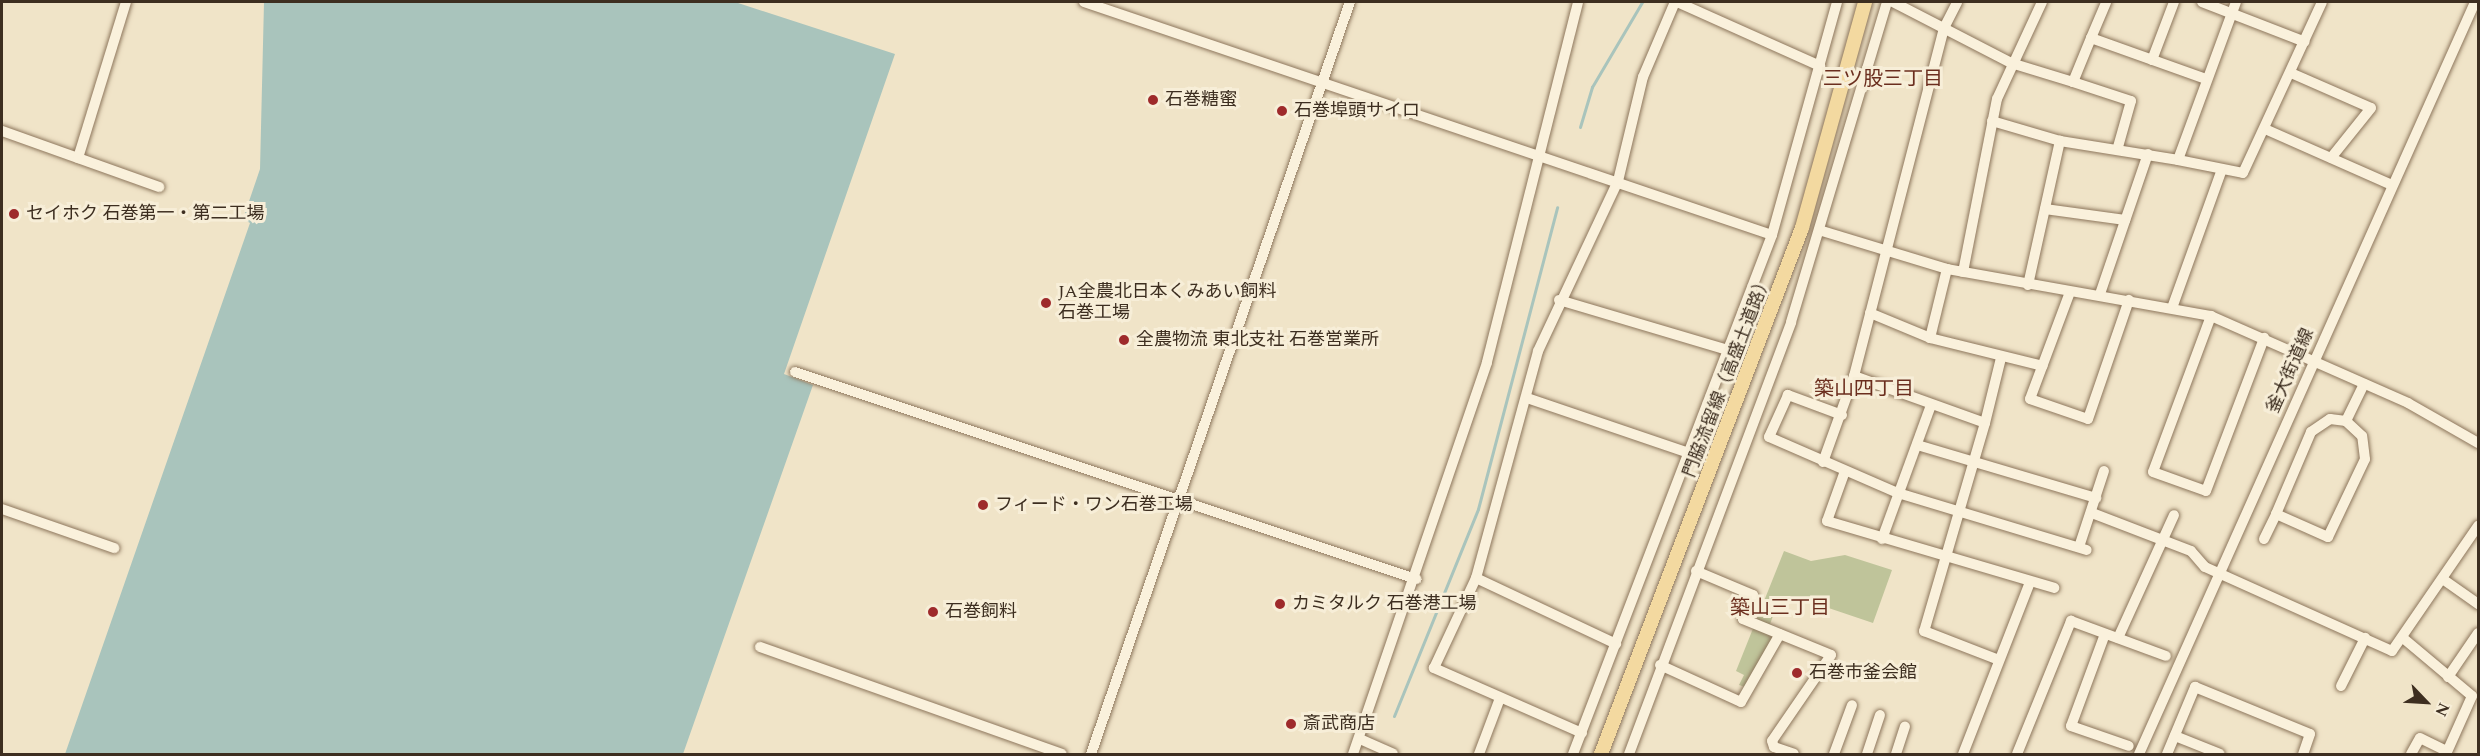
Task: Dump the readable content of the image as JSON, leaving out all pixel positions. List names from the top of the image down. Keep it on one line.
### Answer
{"streets":{"main road":["門脇流留線（高盛土道路）"],"street":["釜大街道線"]},"districts":["三ツ股三丁目","築山四丁目","築山三丁目"],"places":["石巻糖蜜","石巻埠頭サイロ","セイホク 石巻第一・第二工場","JA全農北日本くみあい飼料 石巻工場","全農物流 東北支社 石巻営業所","フィード・ワン石巻工場","カミタルク 石巻港工場","石巻飼料","石巻市釜会館","斎武商店"],"north":"bottom right"}
